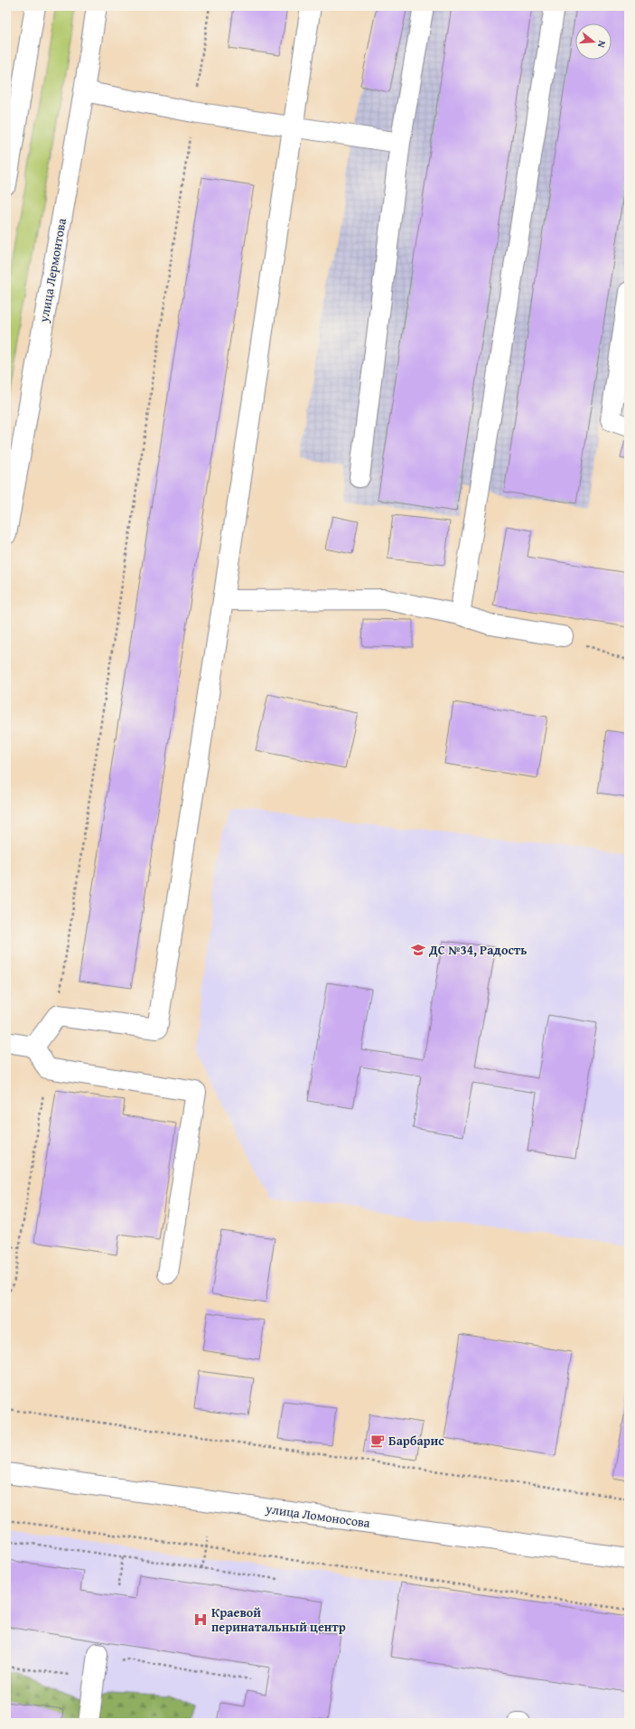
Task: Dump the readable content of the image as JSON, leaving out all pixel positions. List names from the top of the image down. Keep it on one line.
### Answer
{"streets":{"main road":["улица Лермонтова","улица Ломоносова"]},"places":{"school or university":["ДС №34, Радость"],"cafe":["Барбарис"],"hospital":["Краевой перинатальный центр"]},"north":"right"}
